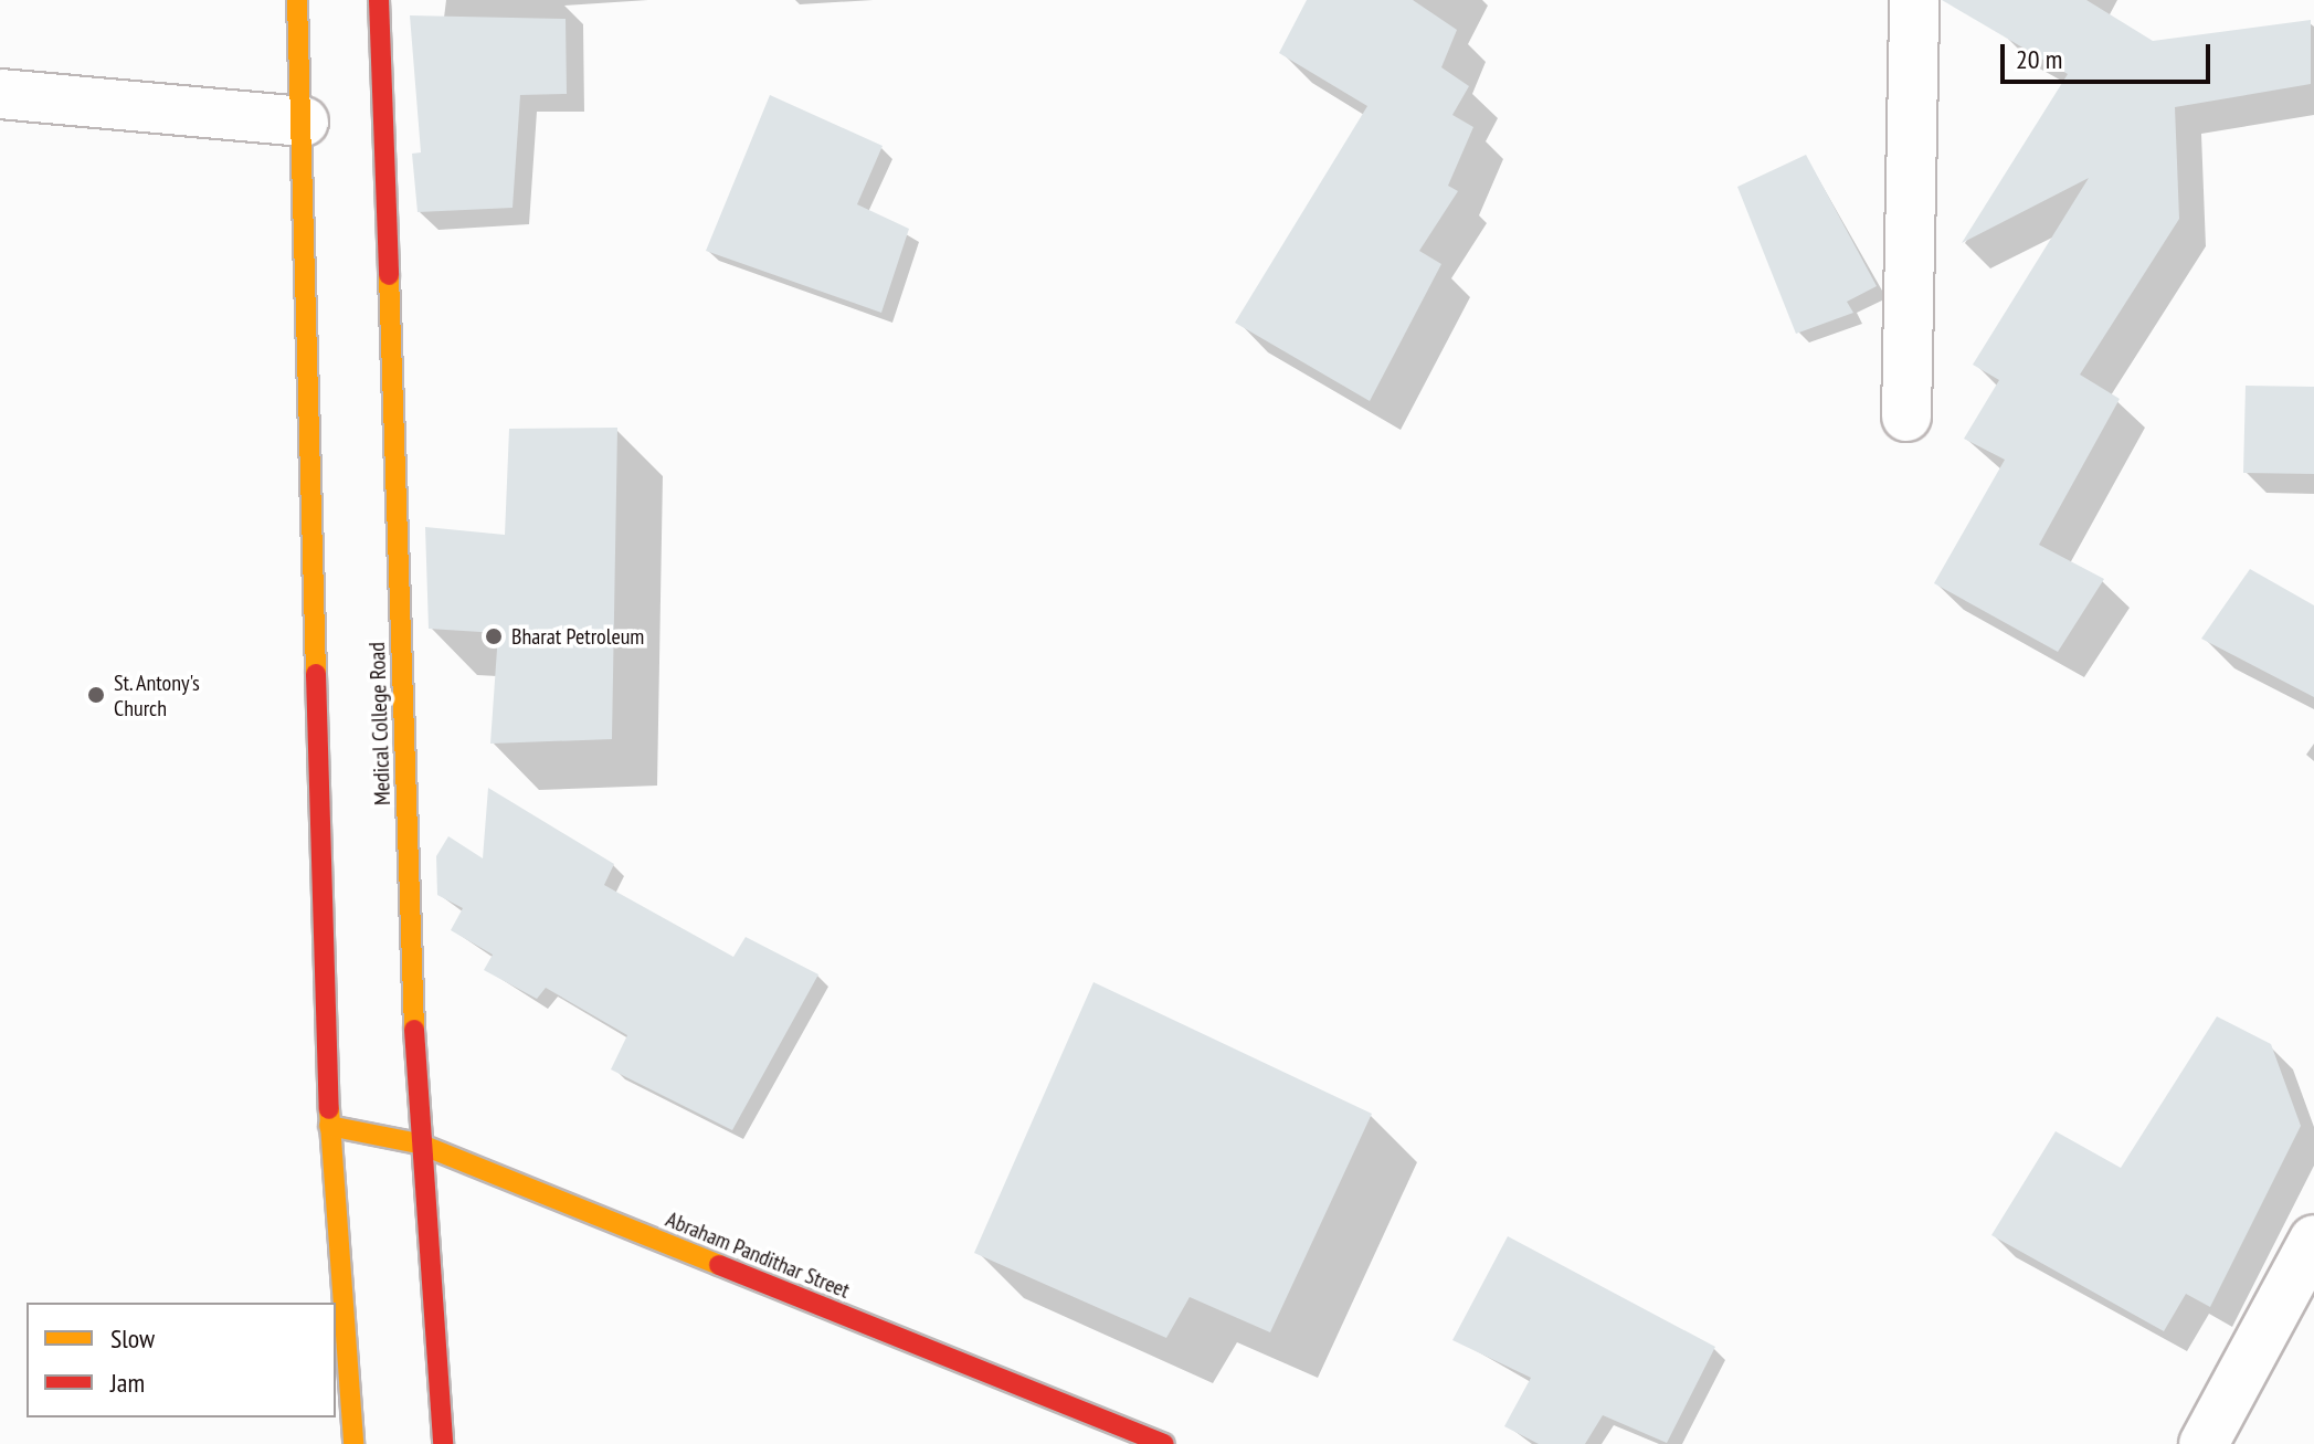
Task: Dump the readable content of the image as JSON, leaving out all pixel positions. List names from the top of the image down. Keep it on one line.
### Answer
{"streets":{"main road":["Medical College Road","Abraham Pandithar Street"]},"crossings":[["Medical College Road","Abraham Pandithar Street"]],"places":["Bharat Petroleum","St. Antony's Church"],"legend":["Slow","Jam"],"scale_bar":"20 m"}
